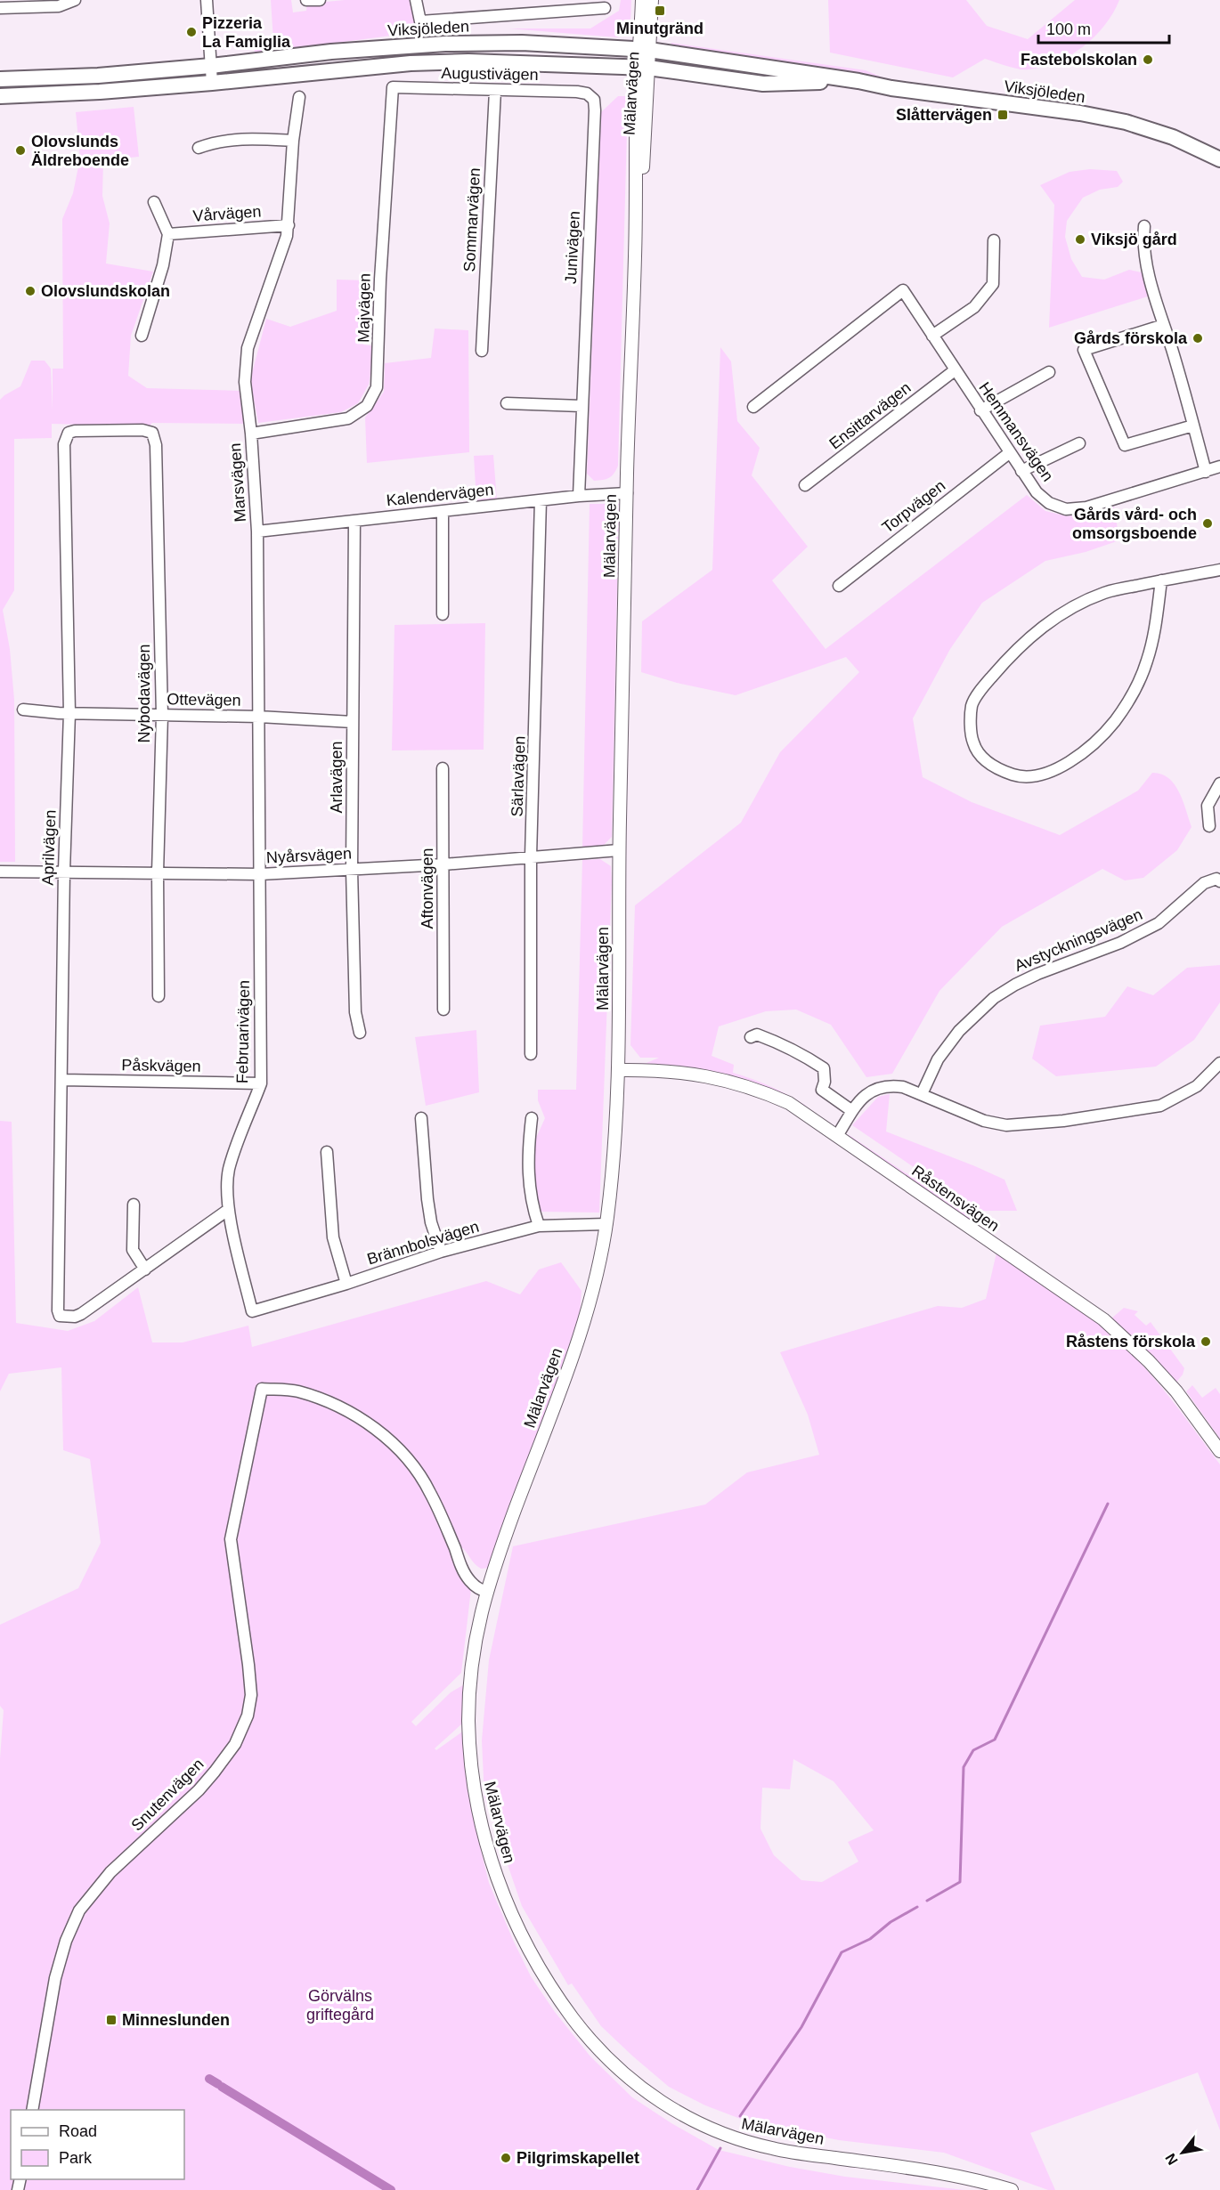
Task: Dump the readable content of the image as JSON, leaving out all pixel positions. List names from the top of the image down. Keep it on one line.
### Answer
{"streets":{"main road":["Viksjöleden"],"street":["Augustivägen","Mälarvägen","Vårvägen","Sommarvägen","Junivägen","Majvägen","Ensittarvägen","Hemmansvägen","Marsvägen","Kalendervägen","Torpvägen","Nybodavägen","Ottevägen","Särlavägen","Arlavägen","Aprilvägen","Nyårsvägen","Aftonvägen","Avstyckningsvägen","Februarivägen","Påskvägen","Råstensvägen","Brännbolsvägen","Snutenvägen"]},"crossings":[["Viksjöleden","Mälarvägen"],["Augustivägen","Sommarvägen"],["Augustivägen","Junivägen"],["Augustivägen","Majvägen"],["Mälarvägen","Kalendervägen"],["Mälarvägen","Nyårsvägen"],["Mälarvägen","Råstensvägen"],["Mälarvägen","Brännbolsvägen"],["Mälarvägen","Snutenvägen"],["Vårvägen","Marsvägen"],["Junivägen","Kalendervägen"],["Majvägen","Marsvägen"],["Ensittarvägen","Hemmansvägen"],["Hemmansvägen","Torpvägen"],["Marsvägen","Kalendervägen"],["Marsvägen","Ottevägen"],["Marsvägen","Nyårsvägen"],["Marsvägen","Februarivägen"],["Kalendervägen","Särlavägen"],["Kalendervägen","Arlavägen"],["Nybodavägen","Ottevägen"],["Nybodavägen","Aprilvägen"],["Nybodavägen","Nyårsvägen"],["Ottevägen","Arlavägen"],["Ottevägen","Aprilvägen"],["Särlavägen","Nyårsvägen"],["Arlavägen","Nyårsvägen"],["Aprilvägen","Nyårsvägen"],["Aprilvägen","Påskvägen"],["Nyårsvägen","Aftonvägen"],["Nyårsvägen","Februarivägen"],["Februarivägen","Påskvägen"],["Februarivägen","Brännbolsvägen"]],"parks":["Görvälns griftegård"],"places":{"transit":["Minutgränd","Slåttervägen","Minneslunden"],"other":["Pizzeria La Famiglia","Fastebolskolan","Olovslunds Äldreboende","Viksjö gård","Olovslundskolan","Gårds förskola","Gårds vård- och omsorgsboende","Råstens förskola","Pilgrimskapellet"]},"legend":["Road","Park"],"scale_bar":"100 m","north":"bottom left"}
